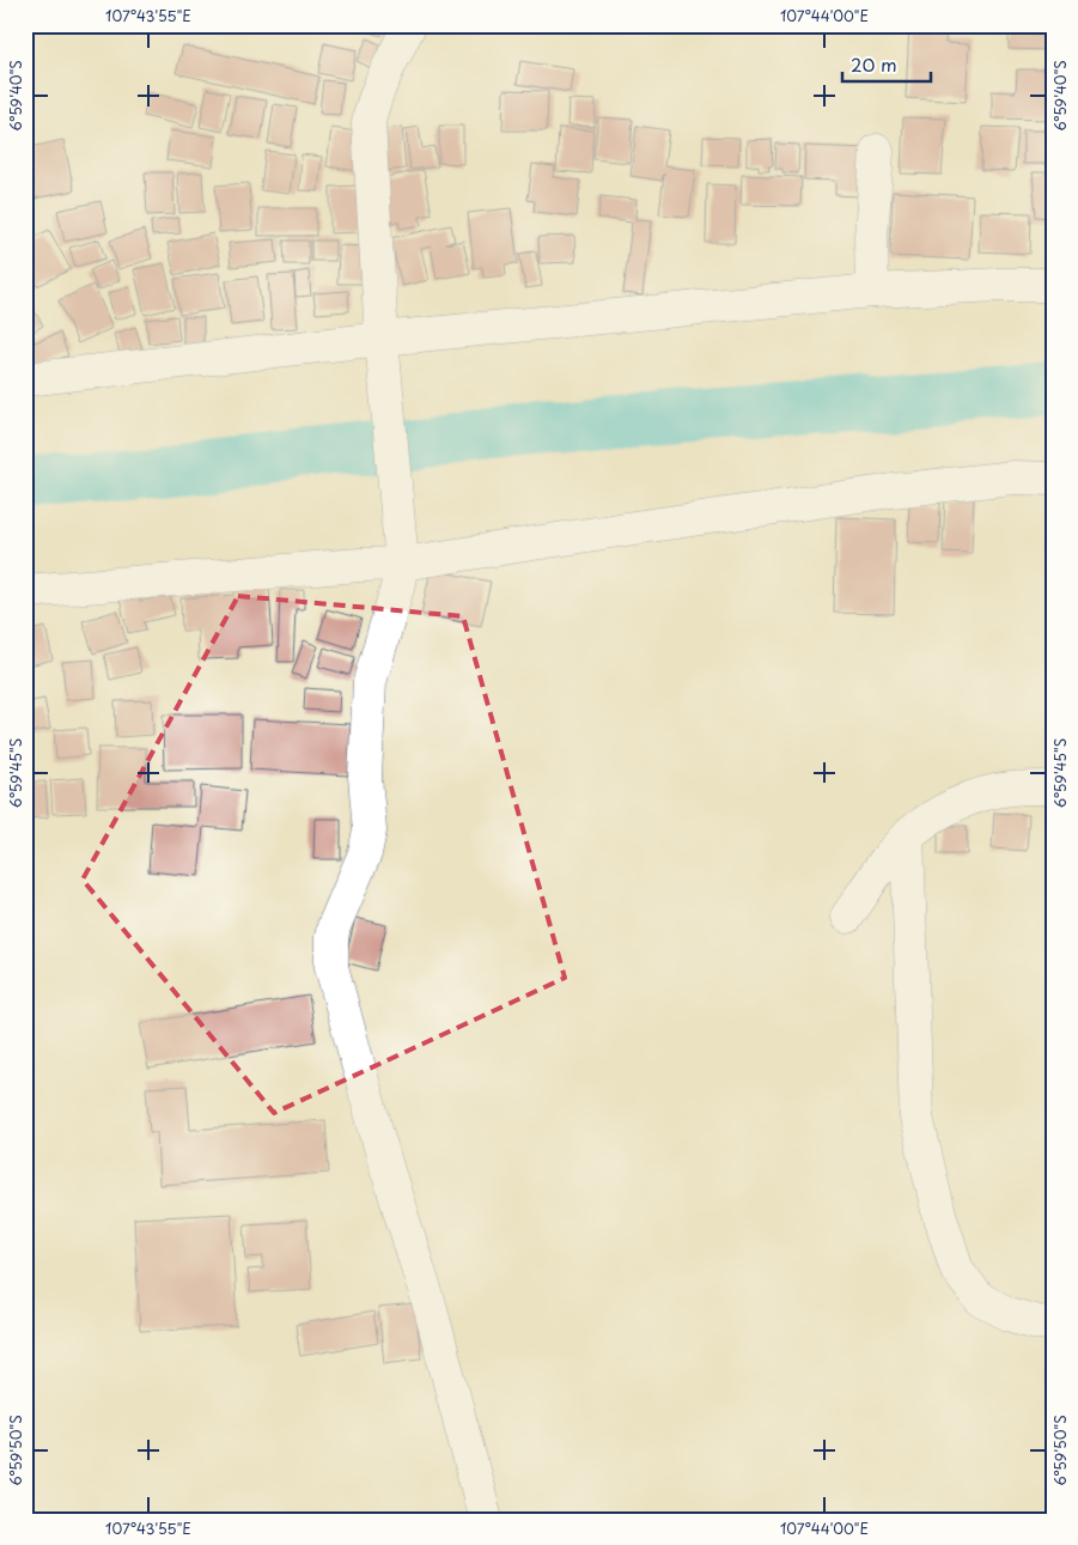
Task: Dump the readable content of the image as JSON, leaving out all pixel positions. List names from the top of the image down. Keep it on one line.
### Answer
{"scale_bar":"20 m","coordinates":["107°43'55\"E","107°44'00\"E","6°59'40\"S","6°59'45\"S","6°59'50\"S"]}
